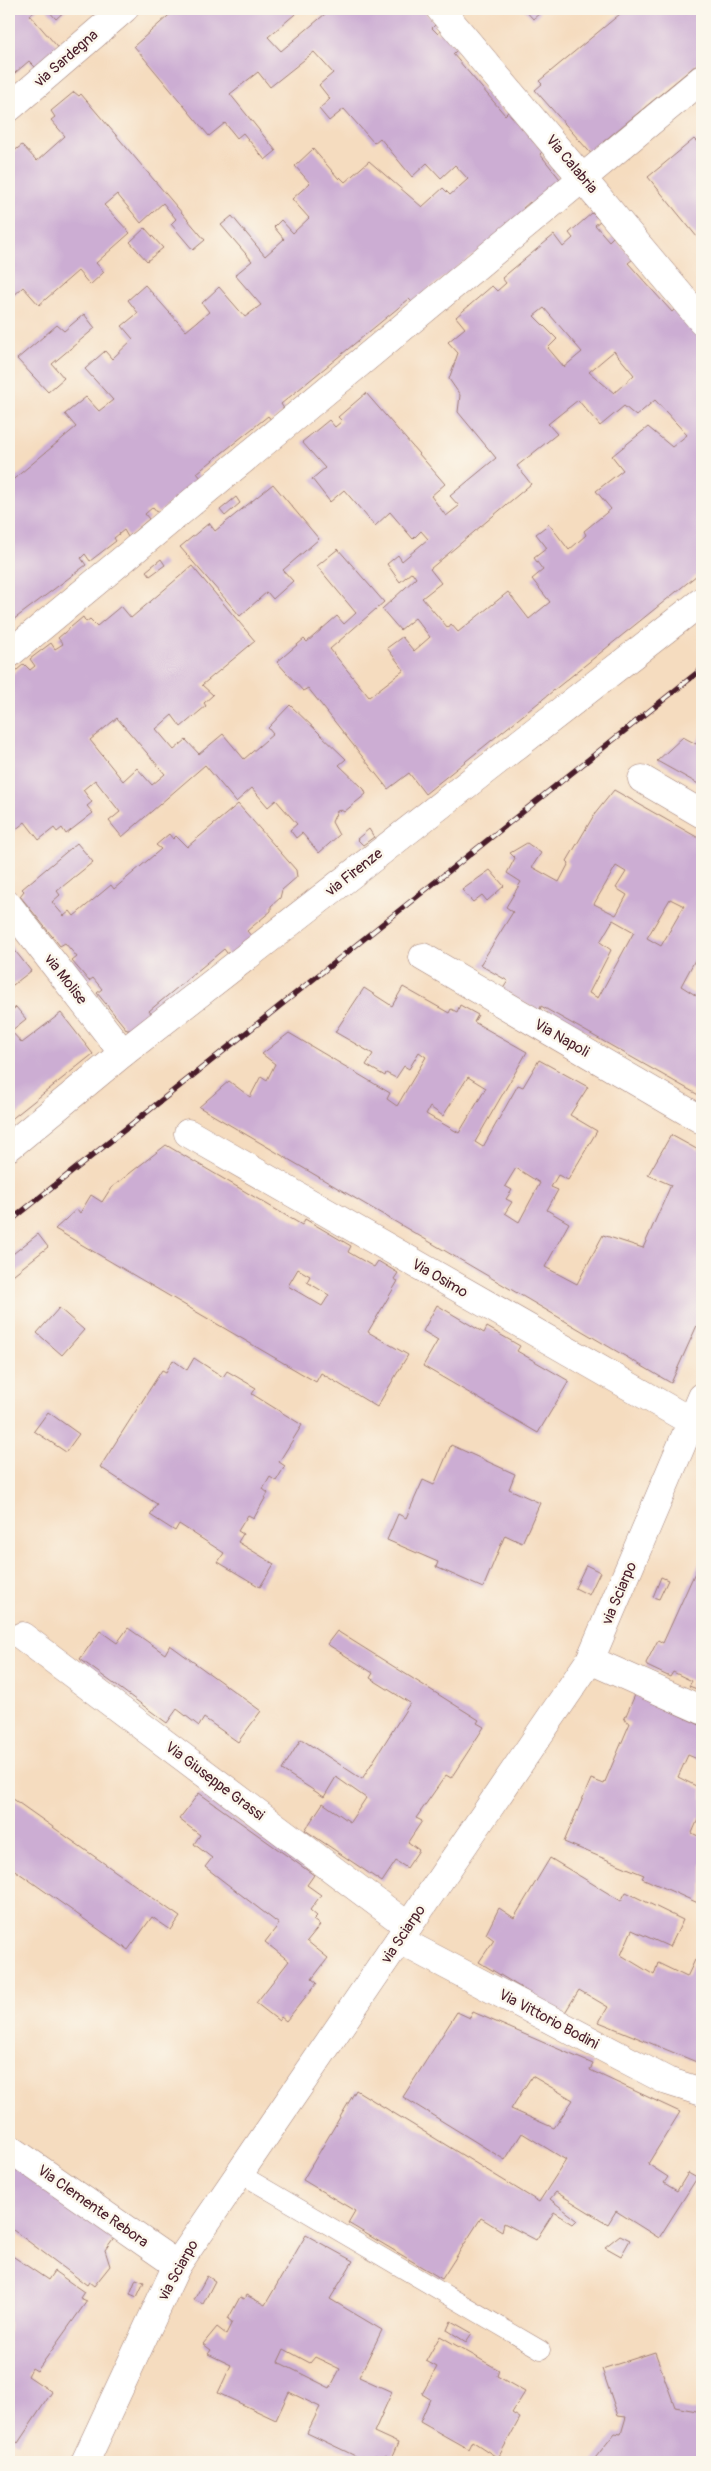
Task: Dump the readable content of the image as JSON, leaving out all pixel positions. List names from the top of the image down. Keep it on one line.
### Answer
{"streets":{"street":["via Sardegna","Via Calabria","via Firenze","via Molise","Via Napoli","Via Osimo","via Sciarpo","Via Giuseppe Grassi","Via Vittorio Bodini","Via Clemente Rebora"]},"crossings":[["via Firenze","via Molise"],["Via Osimo","via Sciarpo"],["via Sciarpo","Via Giuseppe Grassi"],["via Sciarpo","Via Vittorio Bodini"],["via Sciarpo","Via Clemente Rebora"],["Via Giuseppe Grassi","Via Vittorio Bodini"]]}
